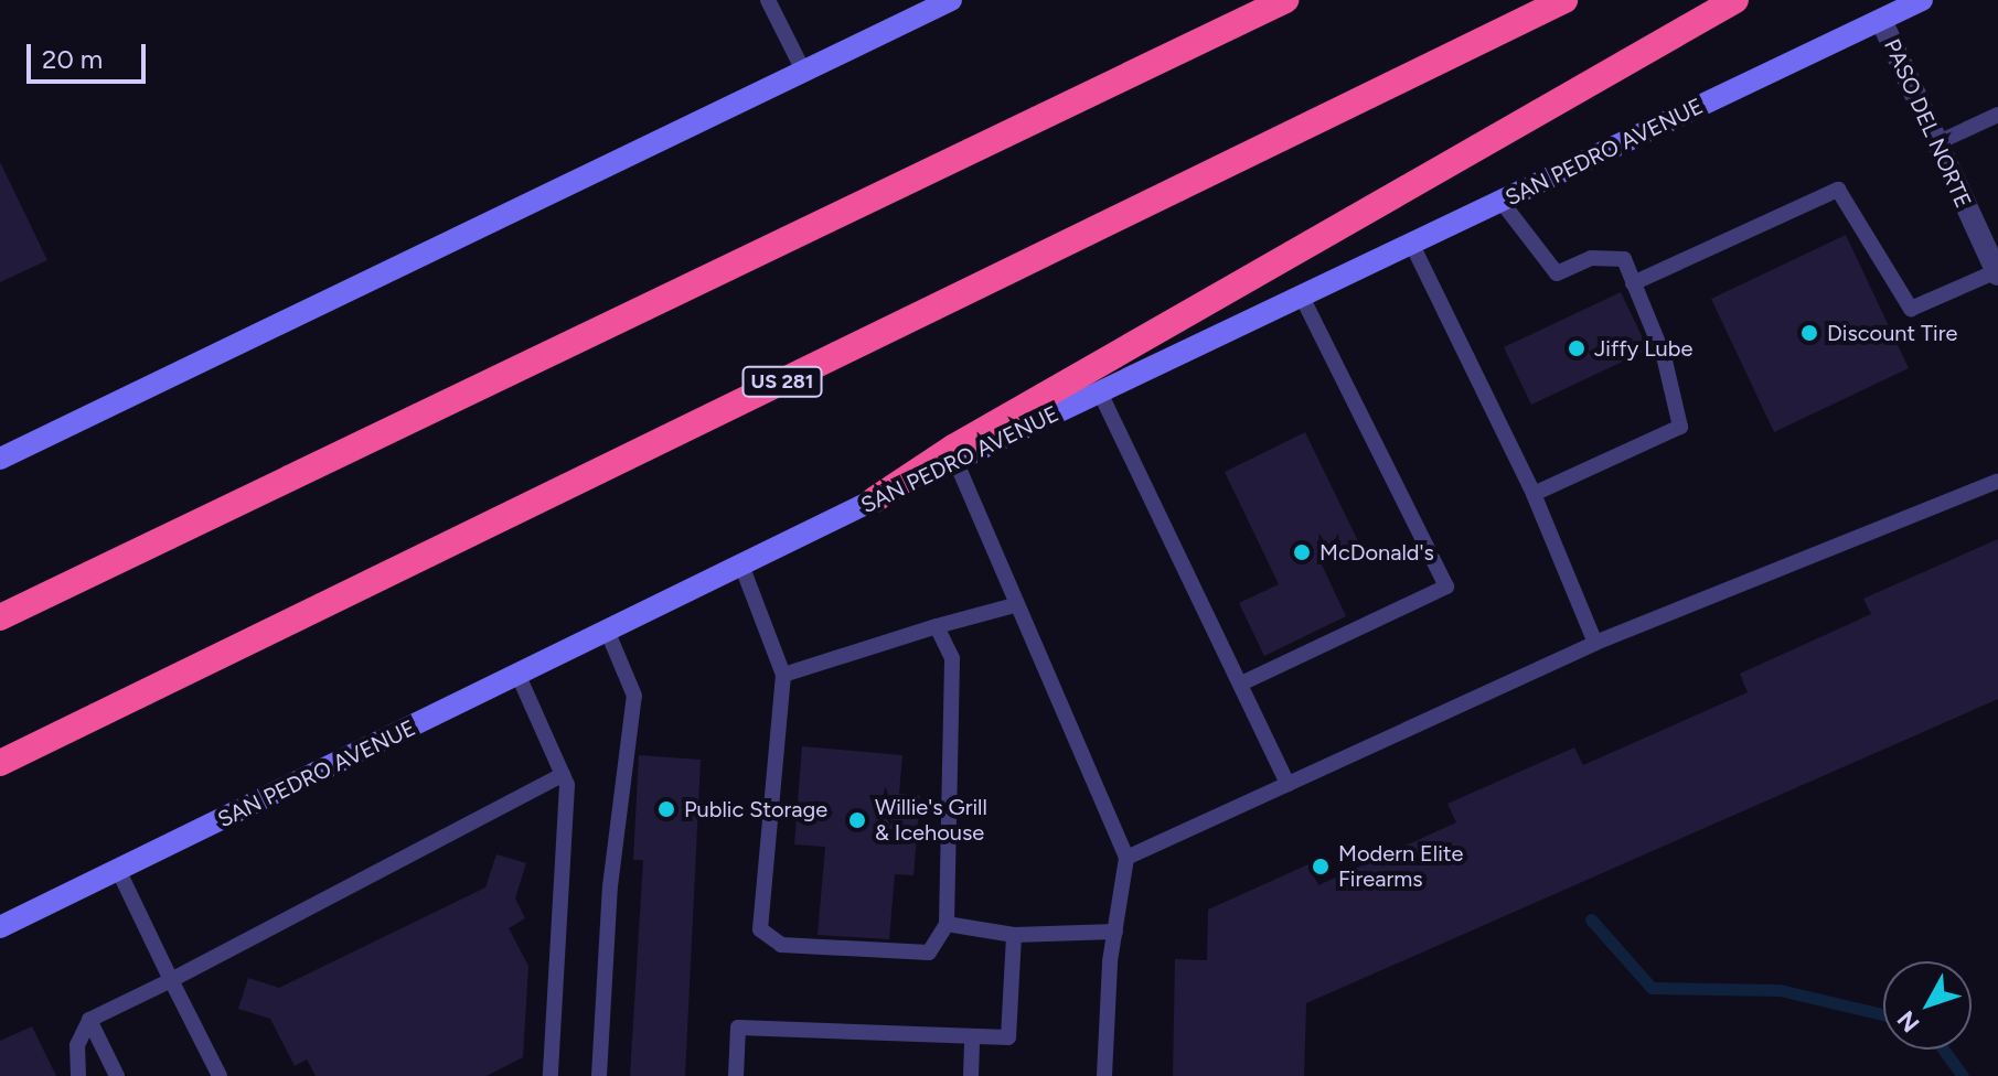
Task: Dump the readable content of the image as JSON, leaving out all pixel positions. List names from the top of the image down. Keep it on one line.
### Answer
{"streets":{"highway":["US 281"],"main road":["SAN PEDRO AVENUE"],"street":["PASO DEL NORTE"]},"crossings":[["PASO DEL NORTE","SAN PEDRO AVENUE"]],"places":["Discount Tire","Jiffy Lube","McDonald's","Public Storage","Willie's Grill & Icehouse","Modern Elite Firearms"],"scale_bar":"20 m","north":"bottom left"}
